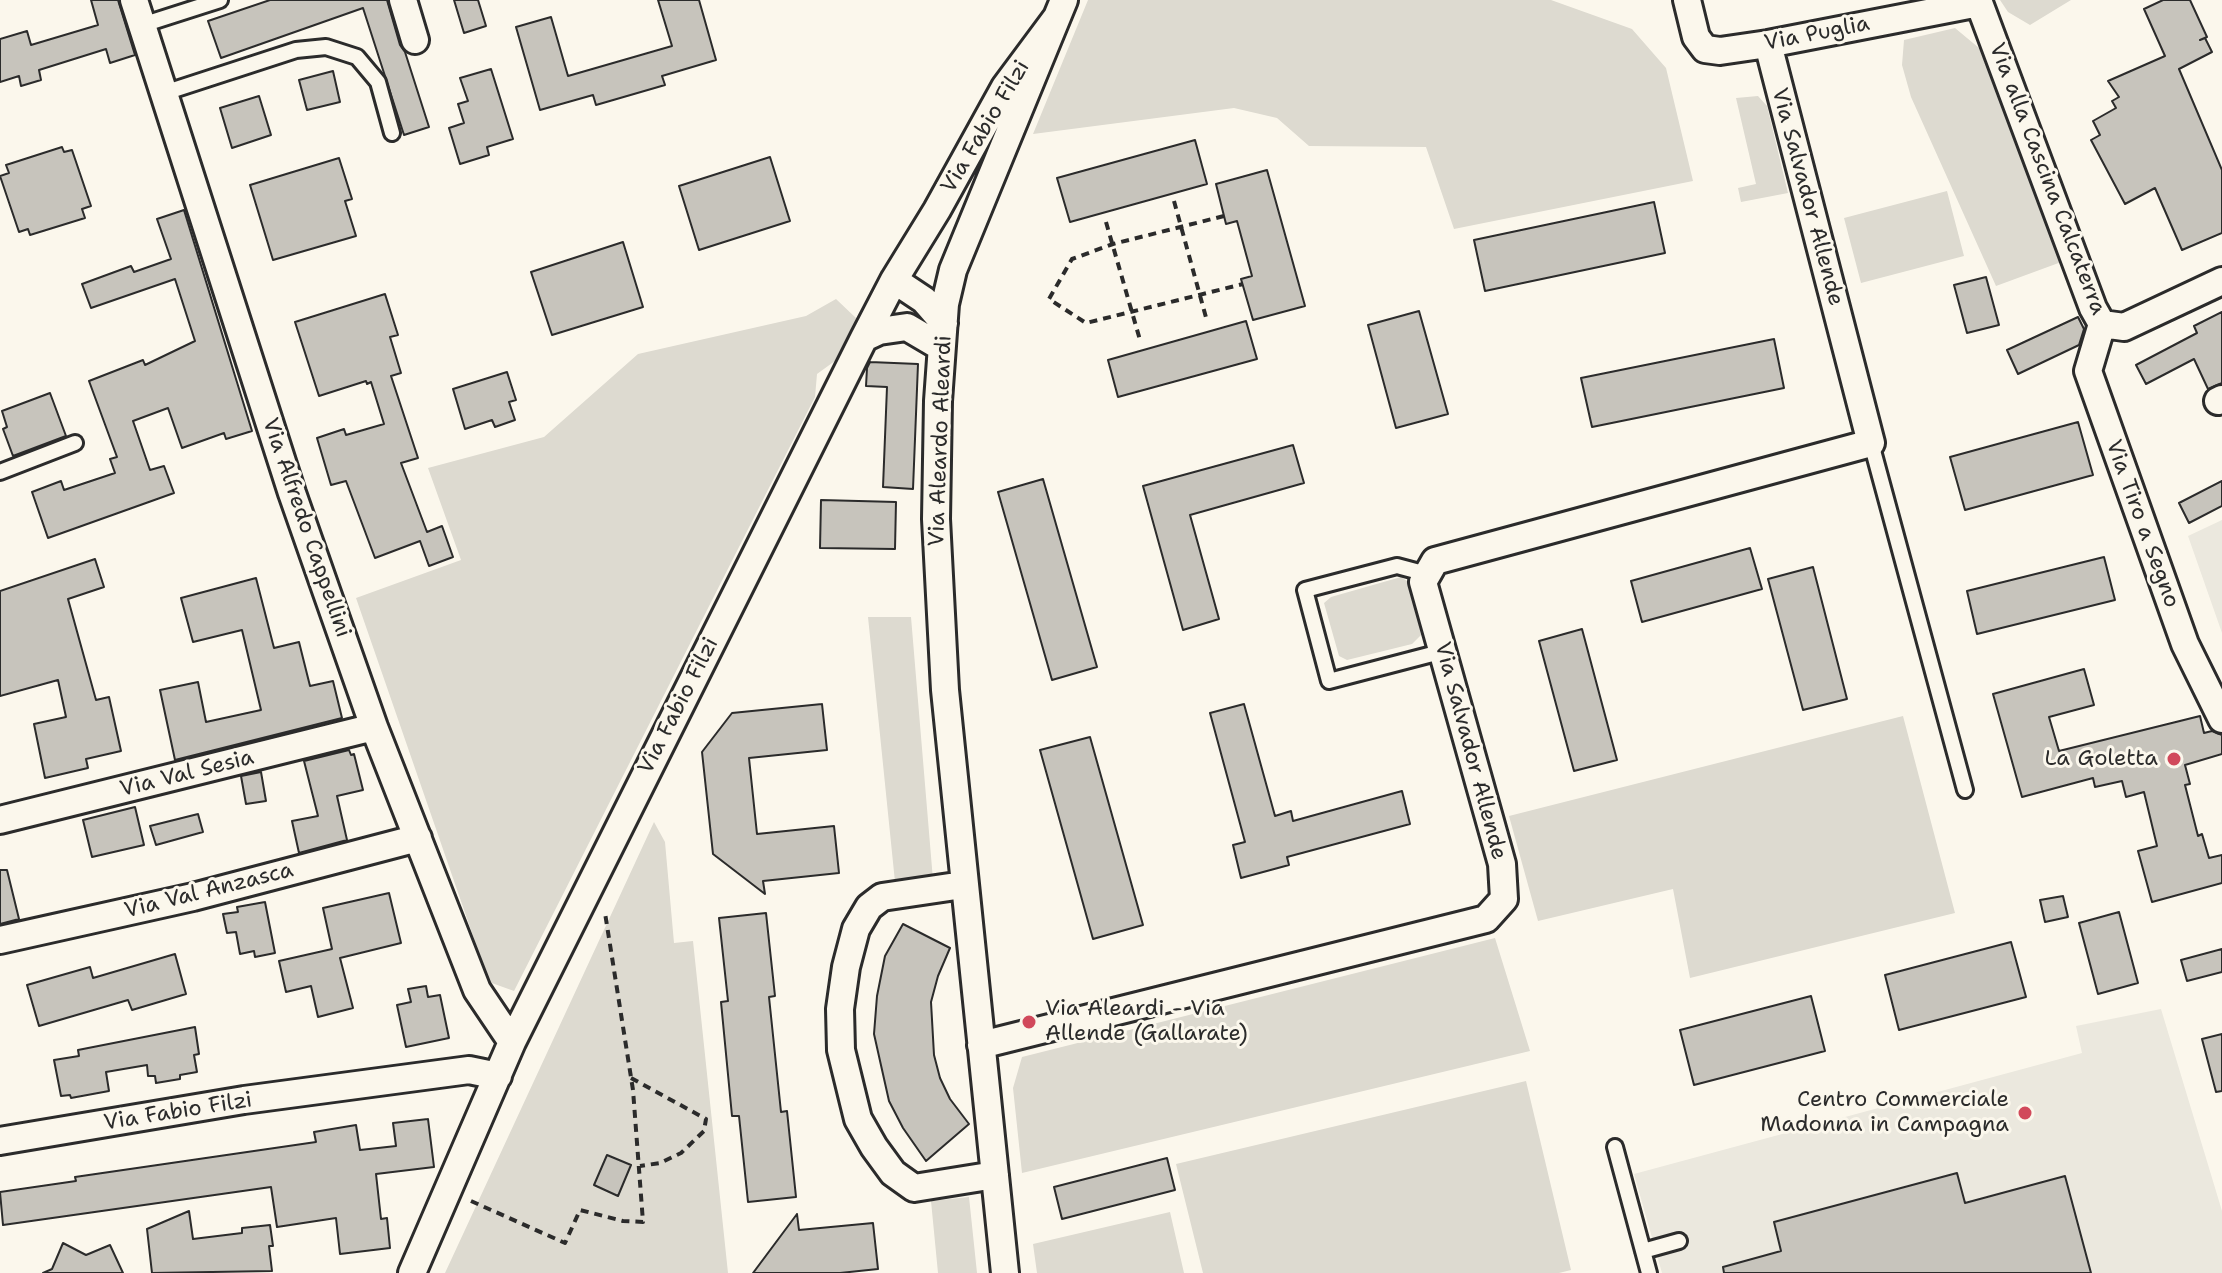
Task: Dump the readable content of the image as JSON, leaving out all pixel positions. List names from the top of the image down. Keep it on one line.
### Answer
{"streets":{"street":["Via Puglia","Via Fabio Filzi","Via alla Cascina Calcaterra","Via Salvador Allende","Via Aleardo Aleardi","Via Tiro a Segno","Via Alfredo Cappellini","Via Val Sesia","Via Val Anzasca"]},"crossings":[["Via Puglia","Via alla Cascina Calcaterra"],["Via Puglia","Via Salvador Allende"],["Via Fabio Filzi","Via Aleardo Aleardi"],["Via Fabio Filzi","Via Alfredo Cappellini"],["Via alla Cascina Calcaterra","Via Tiro a Segno"],["Via Salvador Allende","Via Aleardo Aleardi"],["Via Alfredo Cappellini","Via Val Sesia"],["Via Alfredo Cappellini","Via Val Anzasca"]],"places":["La Goletta","Via Aleardi - Via Allende (Gallarate)","Centro Commerciale Madonna in Campagna"]}
